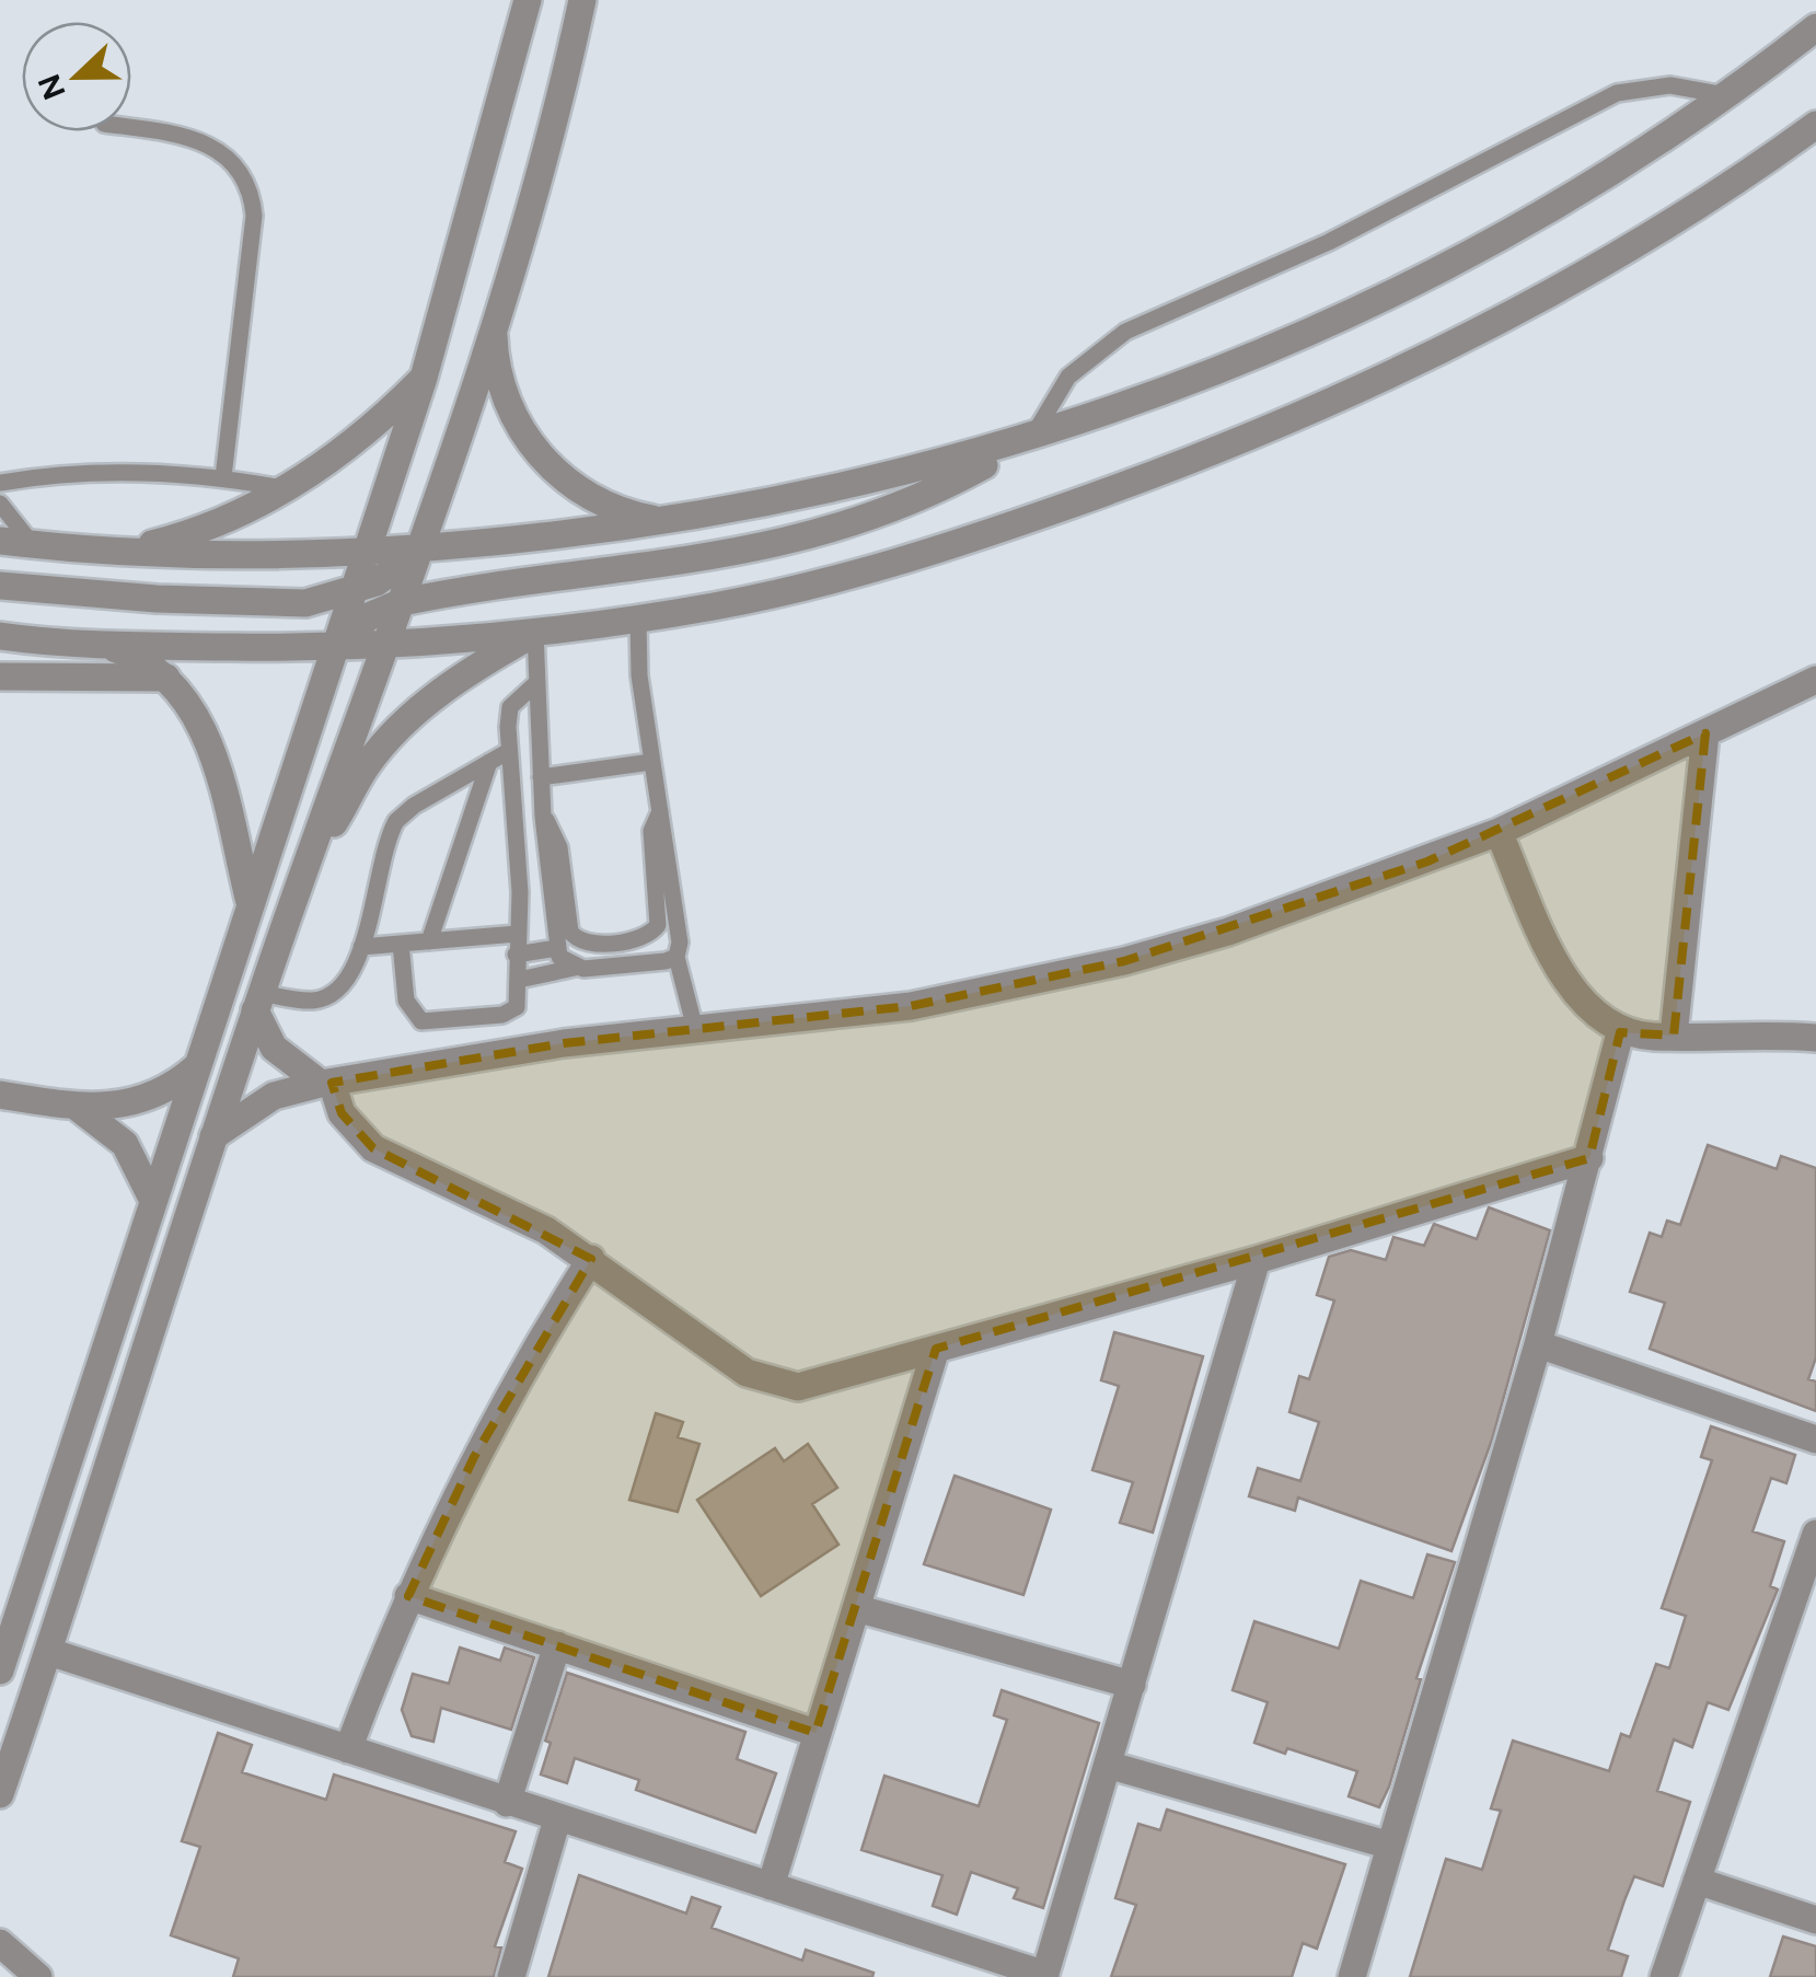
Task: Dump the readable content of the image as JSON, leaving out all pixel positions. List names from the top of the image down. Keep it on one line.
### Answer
{"north":"left"}
